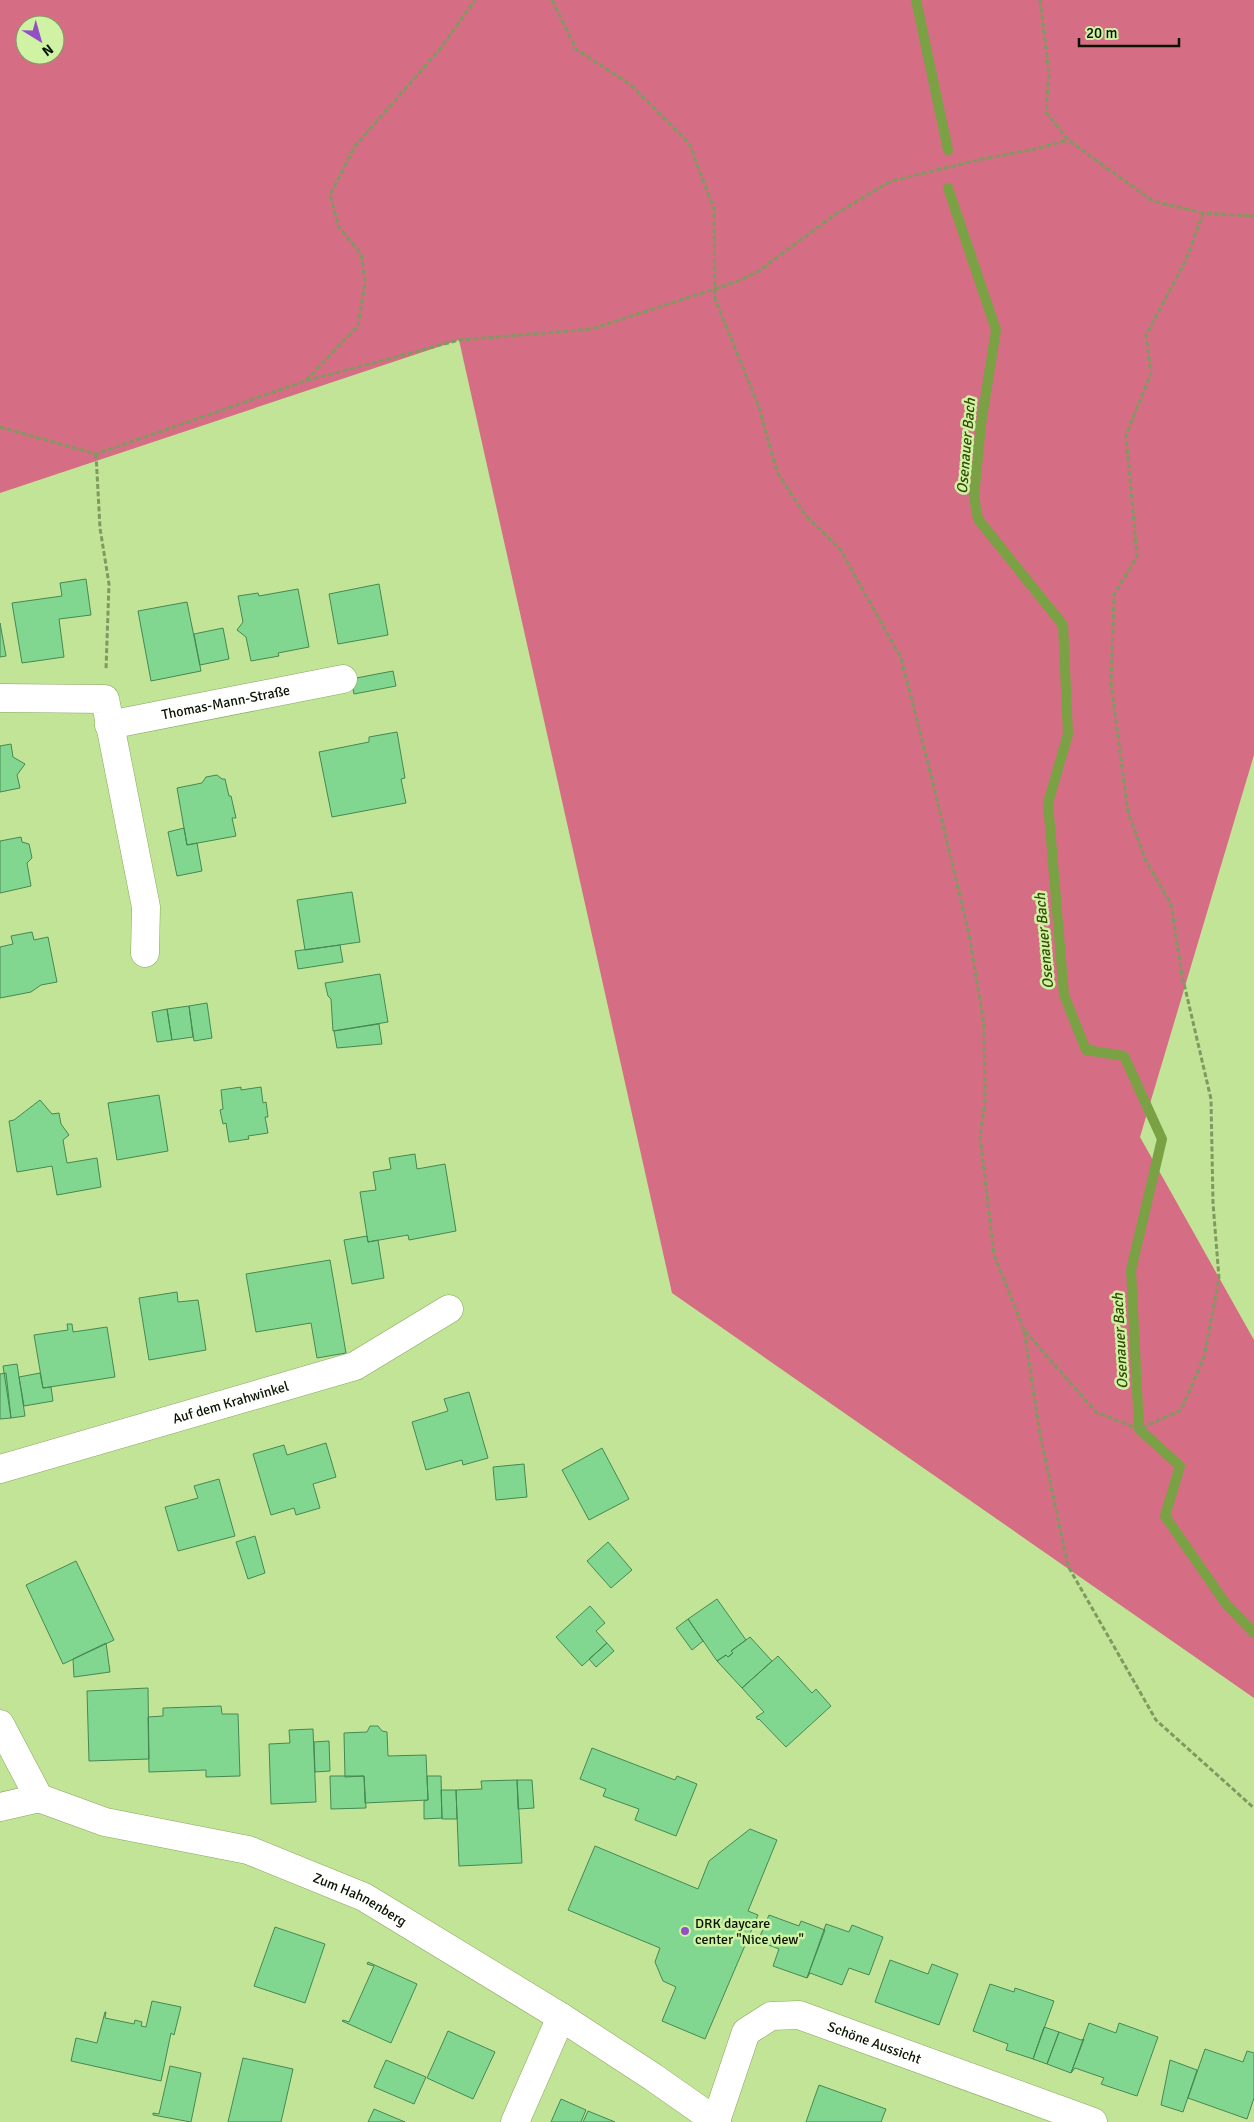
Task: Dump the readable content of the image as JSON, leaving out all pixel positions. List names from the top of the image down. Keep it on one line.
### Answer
{"streets":{"street":["Thomas-Mann-Straße","Auf dem Krahwinkel","Zum Hahnenberg","Schöne Aussicht"]},"crossings":[["Zum Hahnenberg","Schöne Aussicht"]],"water":["Osenauer Bach"],"places":["DRK daycare center \"Nice view\""],"scale_bar":"20 m","north":"bottom right"}
